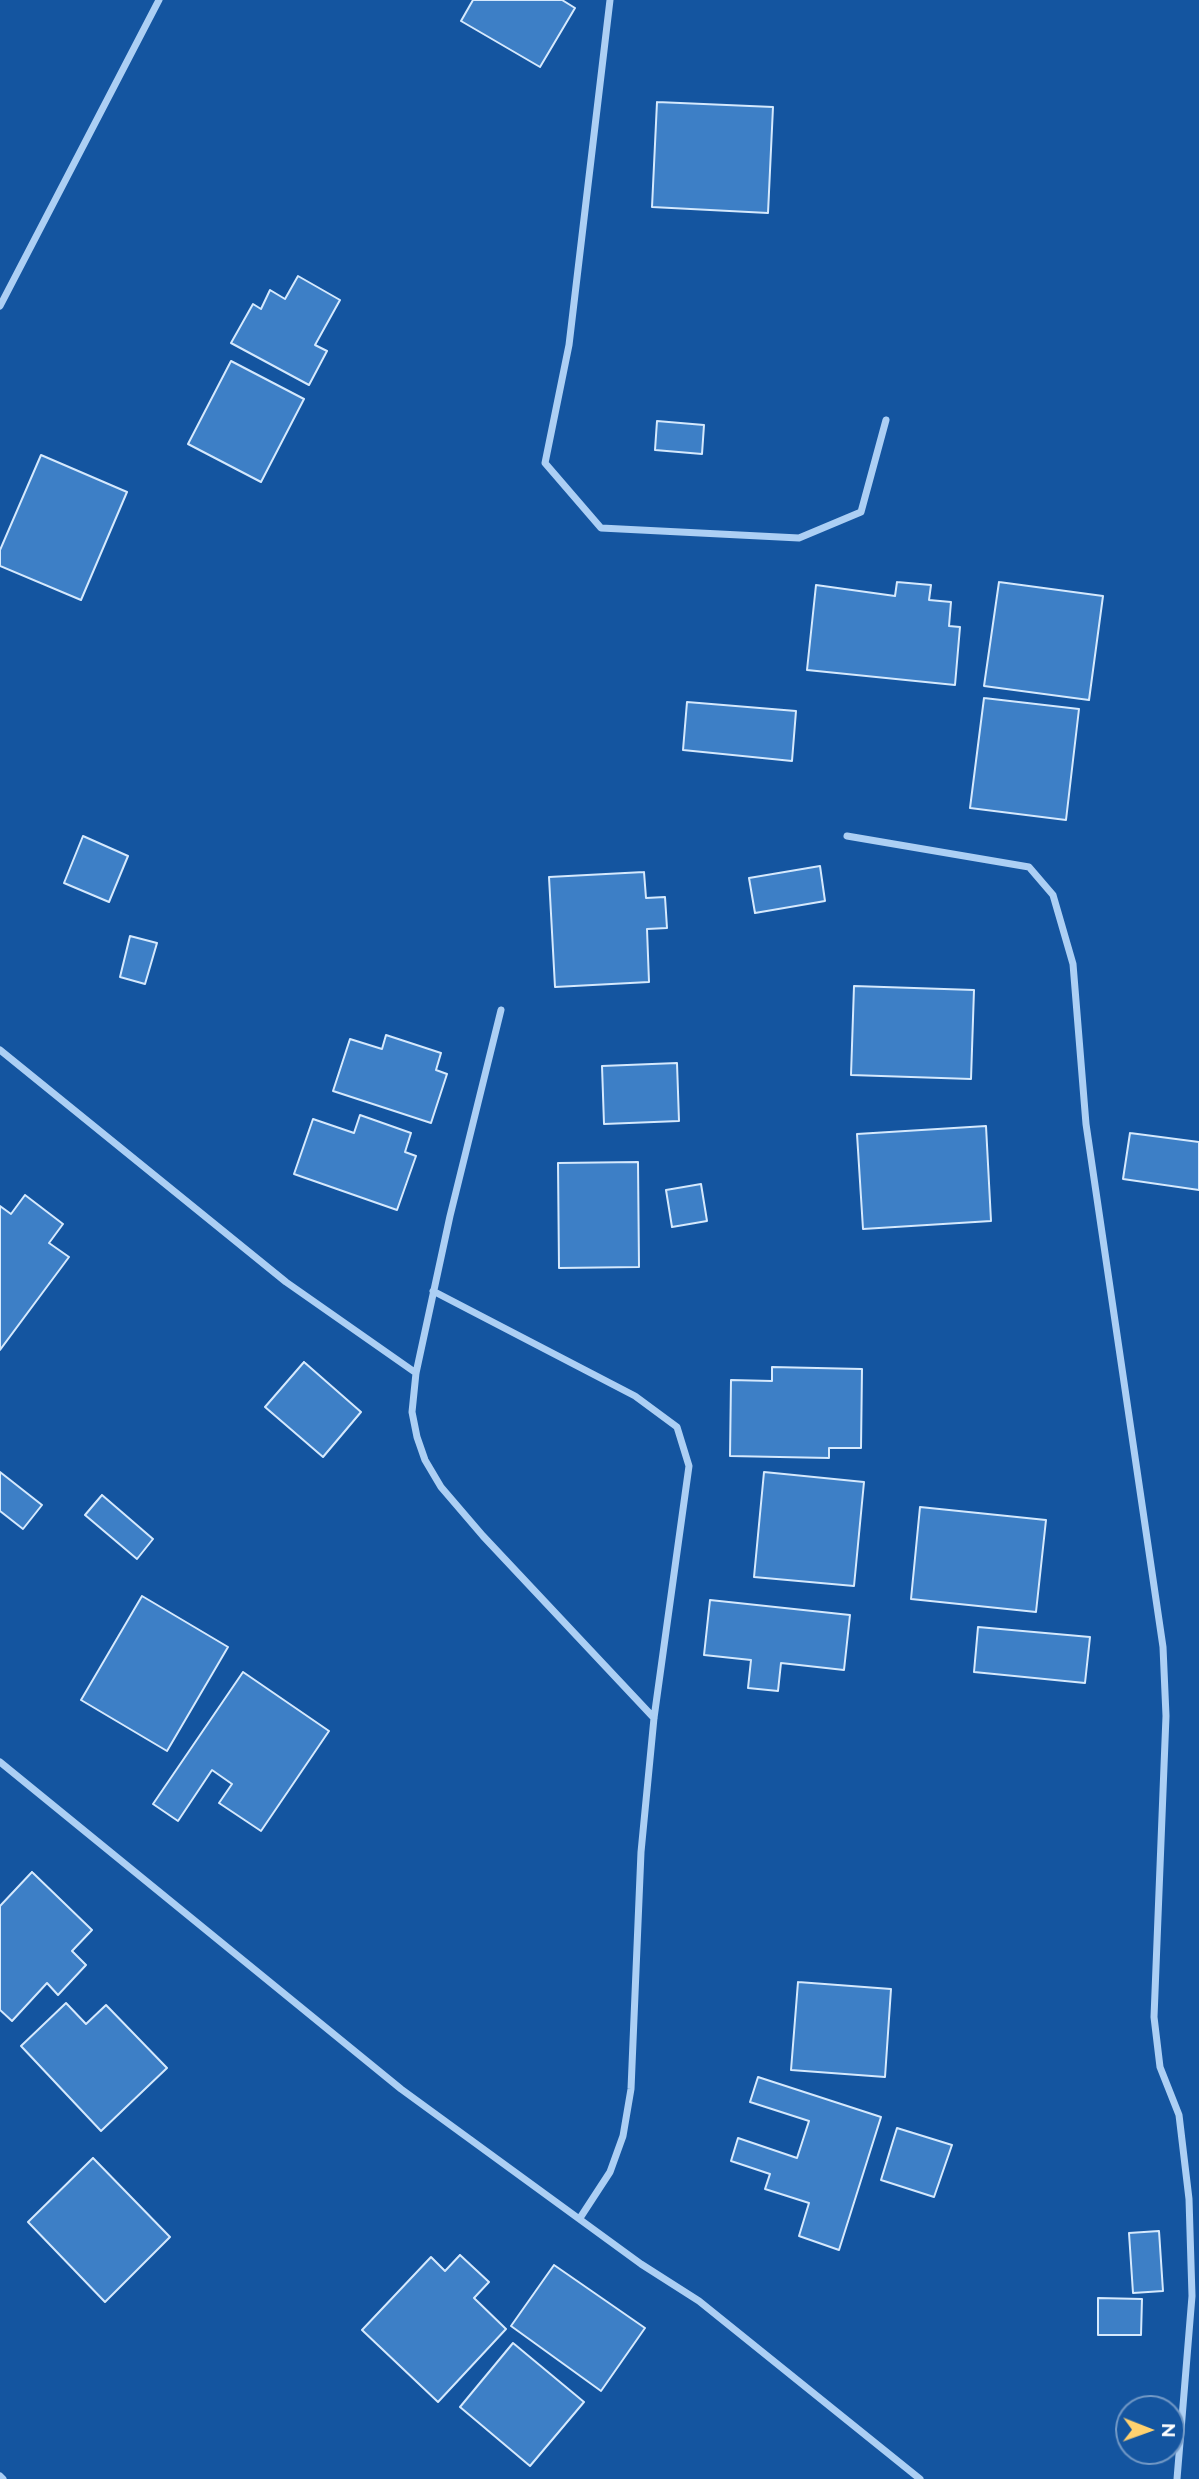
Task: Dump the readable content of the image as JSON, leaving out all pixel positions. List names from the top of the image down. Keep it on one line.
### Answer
{"north":"right"}
